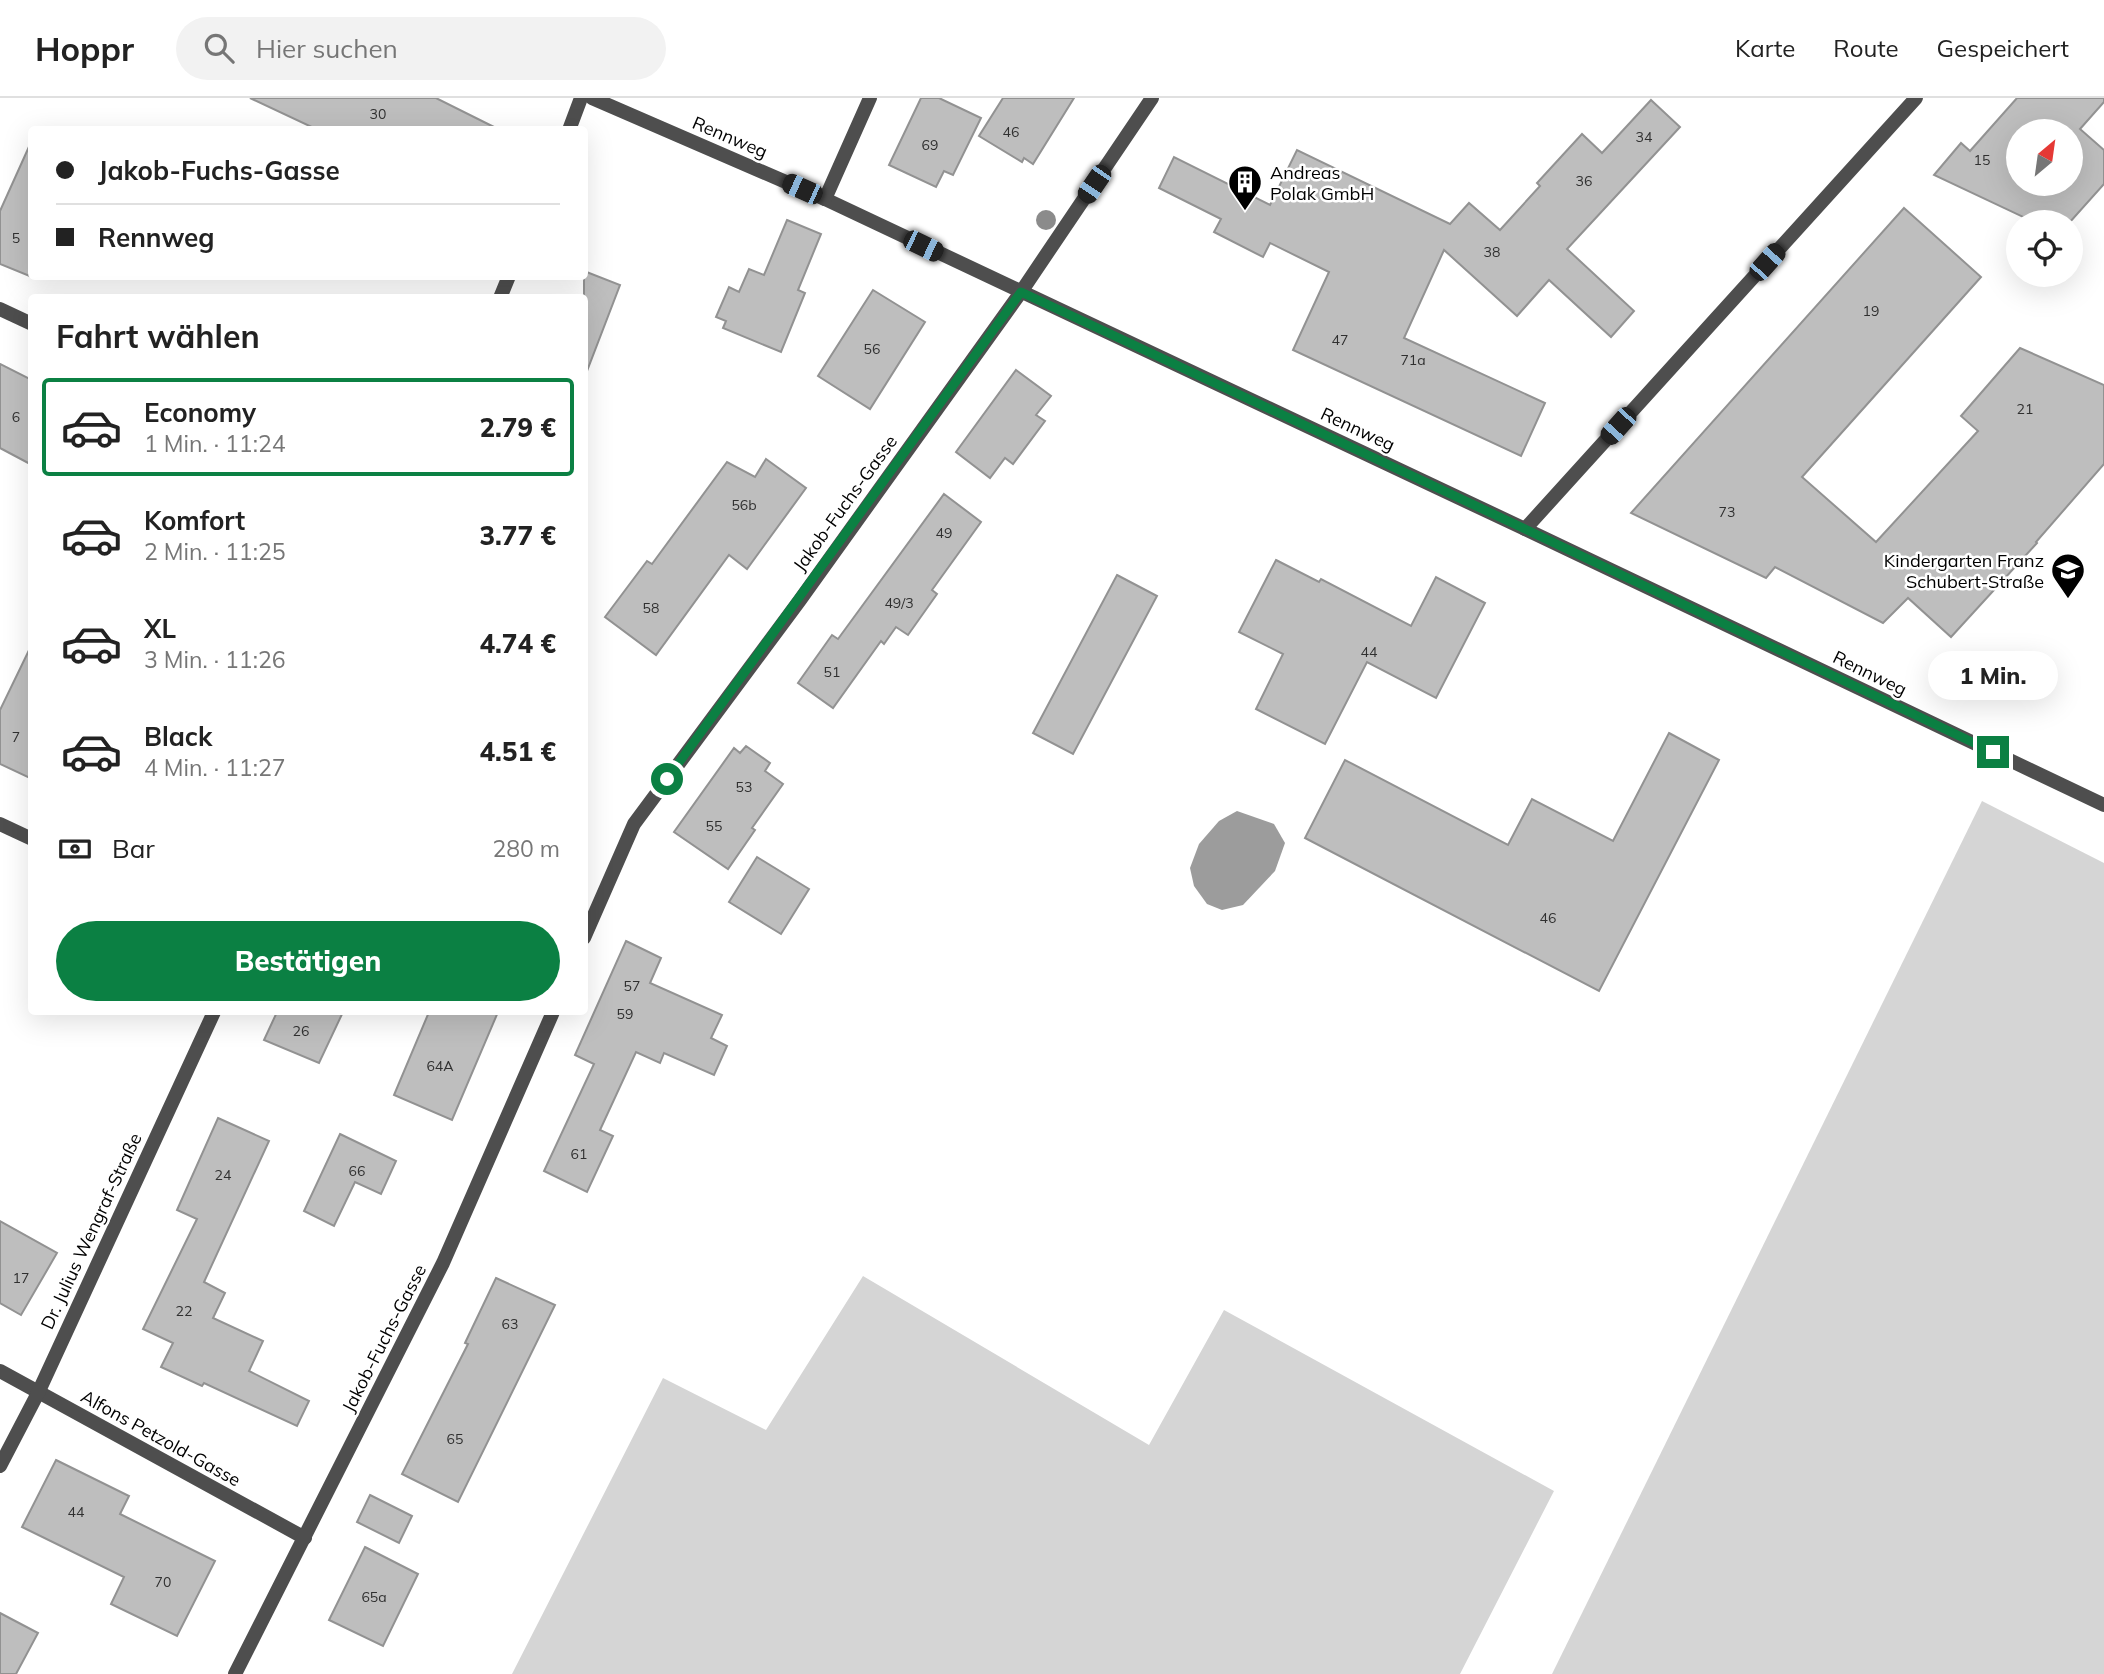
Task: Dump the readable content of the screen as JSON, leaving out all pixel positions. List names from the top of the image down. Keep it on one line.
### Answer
{"streets":{"street":["Rennweg","Jakob-Fuchs-Gasse","Dr. Julius Wengraf-Straße","Alfons Petzold-Gasse"]},"crossings":[["Rennweg","Jakob-Fuchs-Gasse"],["Jakob-Fuchs-Gasse","Alfons Petzold-Gasse"],["Dr. Julius Wengraf-Straße","Alfons Petzold-Gasse"]],"places":{"building":["Andreas Polak GmbH"],"school or university":["Kindergarten Franz Schubert-Straße"]},"house_numbers":["30","46","34","69","15","36","5","38","19","47","56","71a","21","6","56b","73","49","49/3","58","44","51","7","53","55","46","57","59","26","64A","61","66","24","17","22","63","65","44","70","65a"],"north":"top right","page":{"header":"Hoppr","search":"Hier suchen","nav":["Karte","Route","Gespeichert"],"banner":["Jakob-Fuchs-Gasse","Rennweg"],"heading":"Fahrt wählen","list":[{"name":"Economy","note":"1 Min. · 11:24","value":"2.79 €"},{"name":"Komfort","note":"2 Min. · 11:25","value":"3.77 €"},{"name":"XL","note":"3 Min. · 11:26","value":"4.74 €"},{"name":"Black","note":"4 Min. · 11:27","value":"4.51 €"}],"bubble":"1 Min.","pay":["Bar","280 m"],"buttons":"Bestätigen"}}
